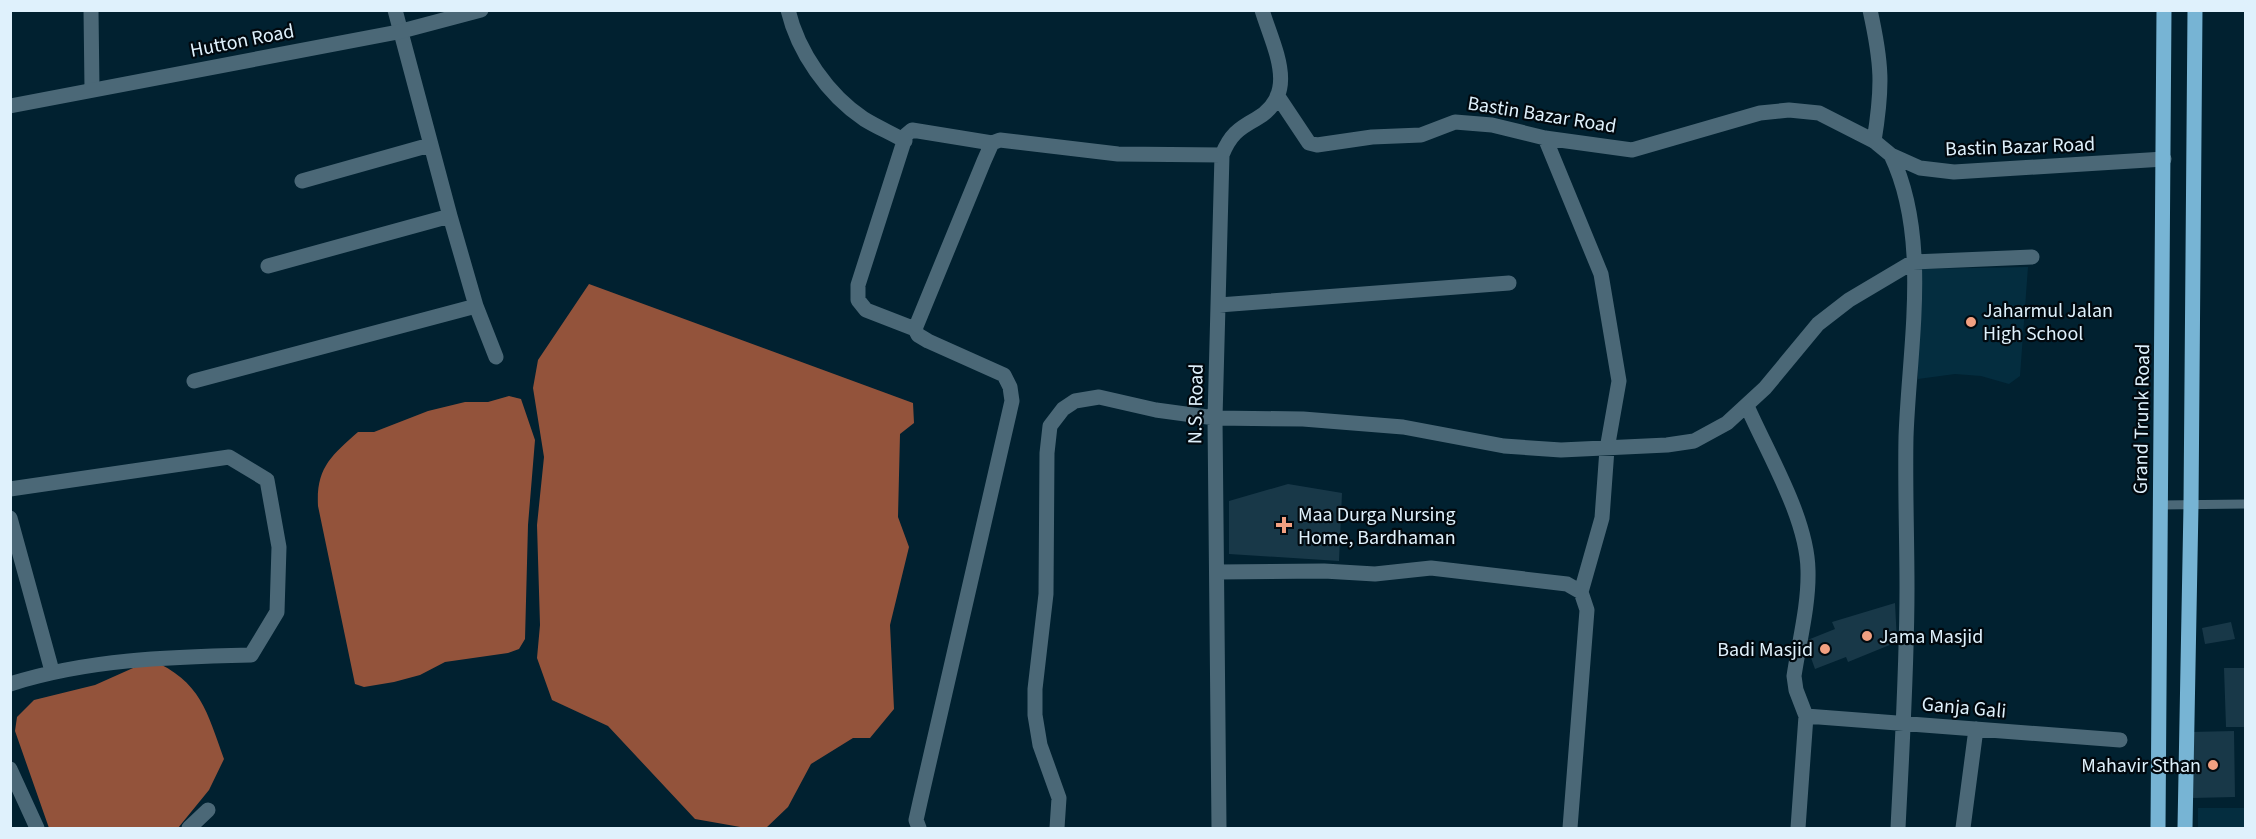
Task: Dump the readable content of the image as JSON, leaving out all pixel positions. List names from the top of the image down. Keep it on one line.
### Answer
{"streets":{"main road":["Grand Trunk Road"],"street":["Hutton Road","Bastin Bazar Road","N.S. Road","Ganja Gali"]},"crossings":[["Bastin Bazar Road","N.S. Road"],["Bastin Bazar Road","Grand Trunk Road"]],"places":{"other":["Jaharmul Jalan High School","Jama Masjid","Badi Masjid","Mahavir Sthan"],"health":["Maa Durga Nursing Home, Bardhaman"]}}
